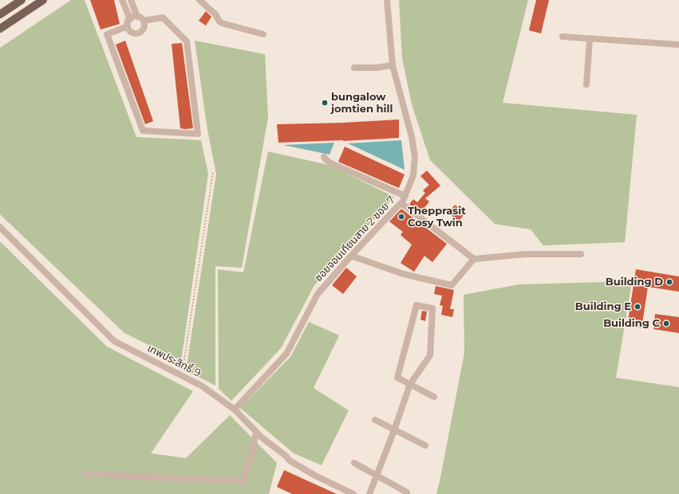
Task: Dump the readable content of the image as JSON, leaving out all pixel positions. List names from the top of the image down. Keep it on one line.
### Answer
{"streets":{"street":["ซอยจอมเทียนสาย 2 ซอย 7","เทพประสิทธิ์ 9"]},"crossings":[["ซอยจอมเทียนสาย 2 ซอย 7","เทพประสิทธิ์ 9"]],"places":["bungalow jomtien hill","Thepprasit Cosy Twin","Building D","Building E","Building C"]}
